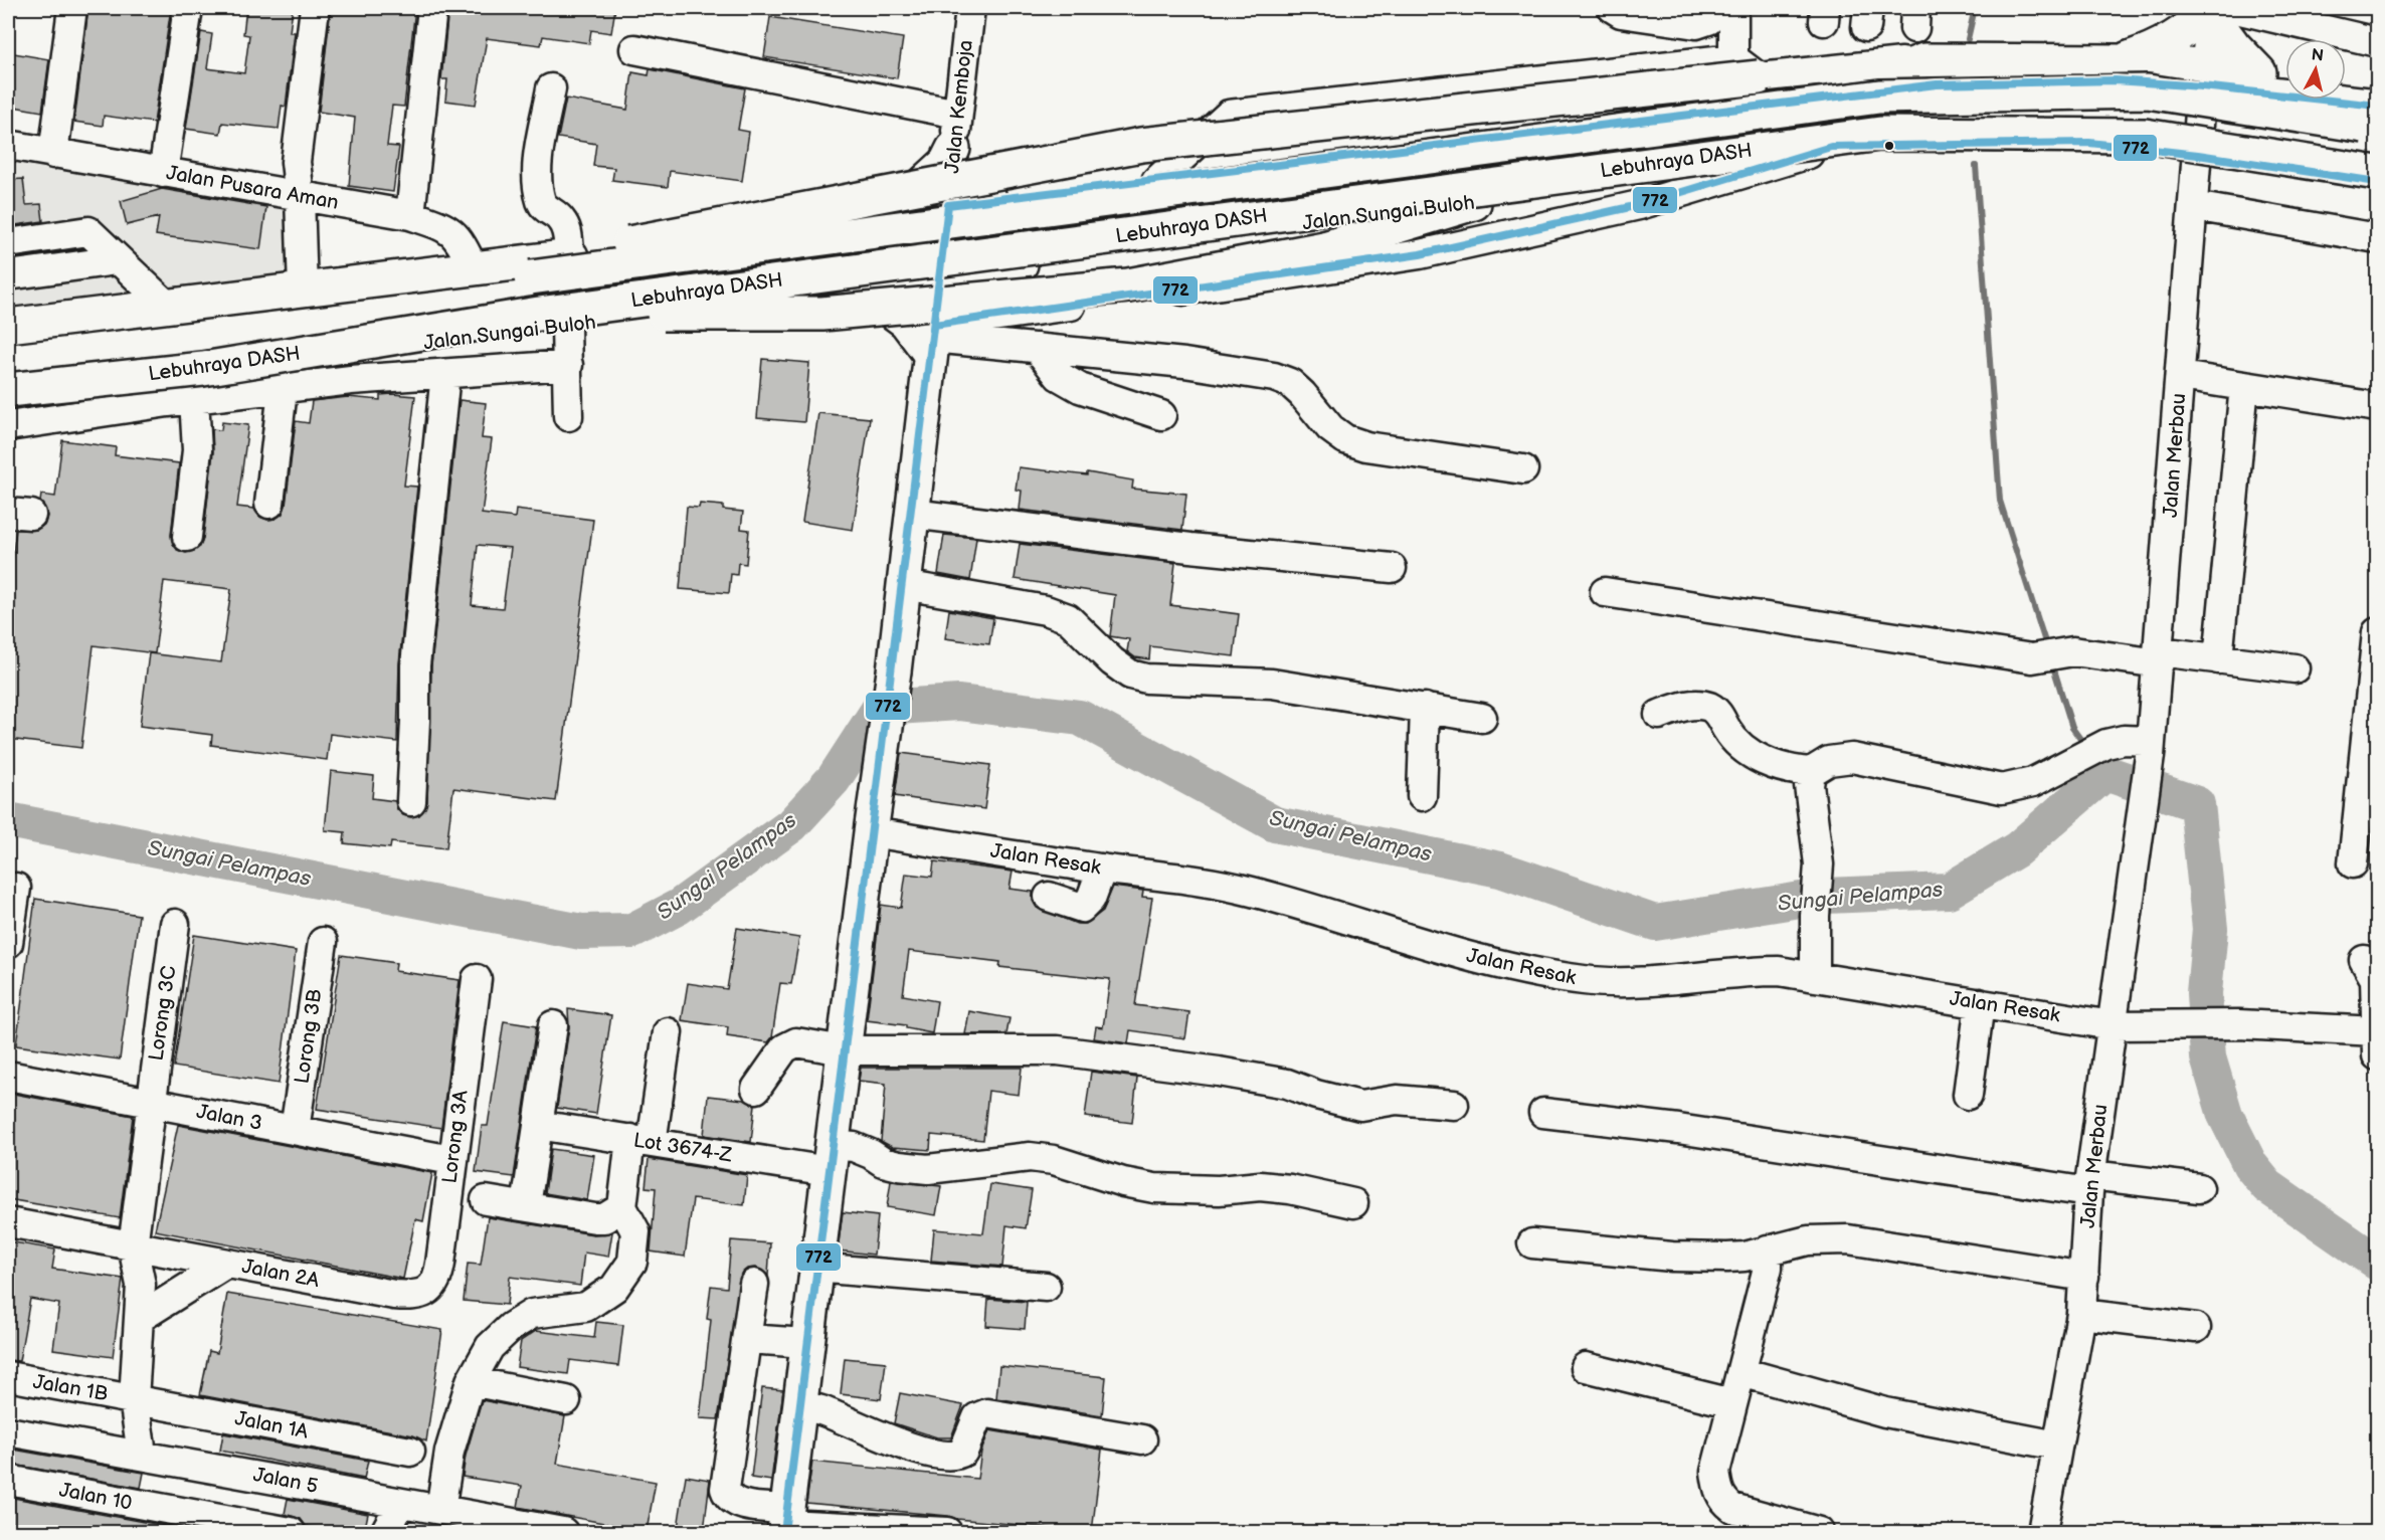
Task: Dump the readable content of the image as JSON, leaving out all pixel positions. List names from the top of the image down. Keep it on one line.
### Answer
{"streets":{"main road":["Lebuhraya DASH","Jalan Sungai Buloh"],"street":["Jalan Kemboja","Jalan Pusara Aman","Jalan Merbau","Jalan Resak","Lorong 3C","Lorong 3B","Jalan 3","Lorong 3A","Lot 3674-Z","Jalan 2A","Jalan 1B","Jalan 1A","Jalan 5","Jalan 10"]},"crossings":[["Lebuhraya DASH","Jalan Sungai Buloh"],["Jalan Sungai Buloh","Jalan Merbau"],["Jalan Merbau","Jalan Resak"],["Lorong 3C","Jalan 3"],["Lorong 3C","Jalan 2A"],["Lorong 3C","Jalan 1B"],["Lorong 3C","Jalan 1A"],["Lorong 3C","Jalan 5"],["Lorong 3B","Jalan 3"],["Jalan 3","Lorong 3A"],["Lorong 3A","Jalan 2A"],["Jalan 1B","Jalan 1A"]],"water":["Sungai Pelampas"],"lines":["transit line 772"],"north":"top"}
